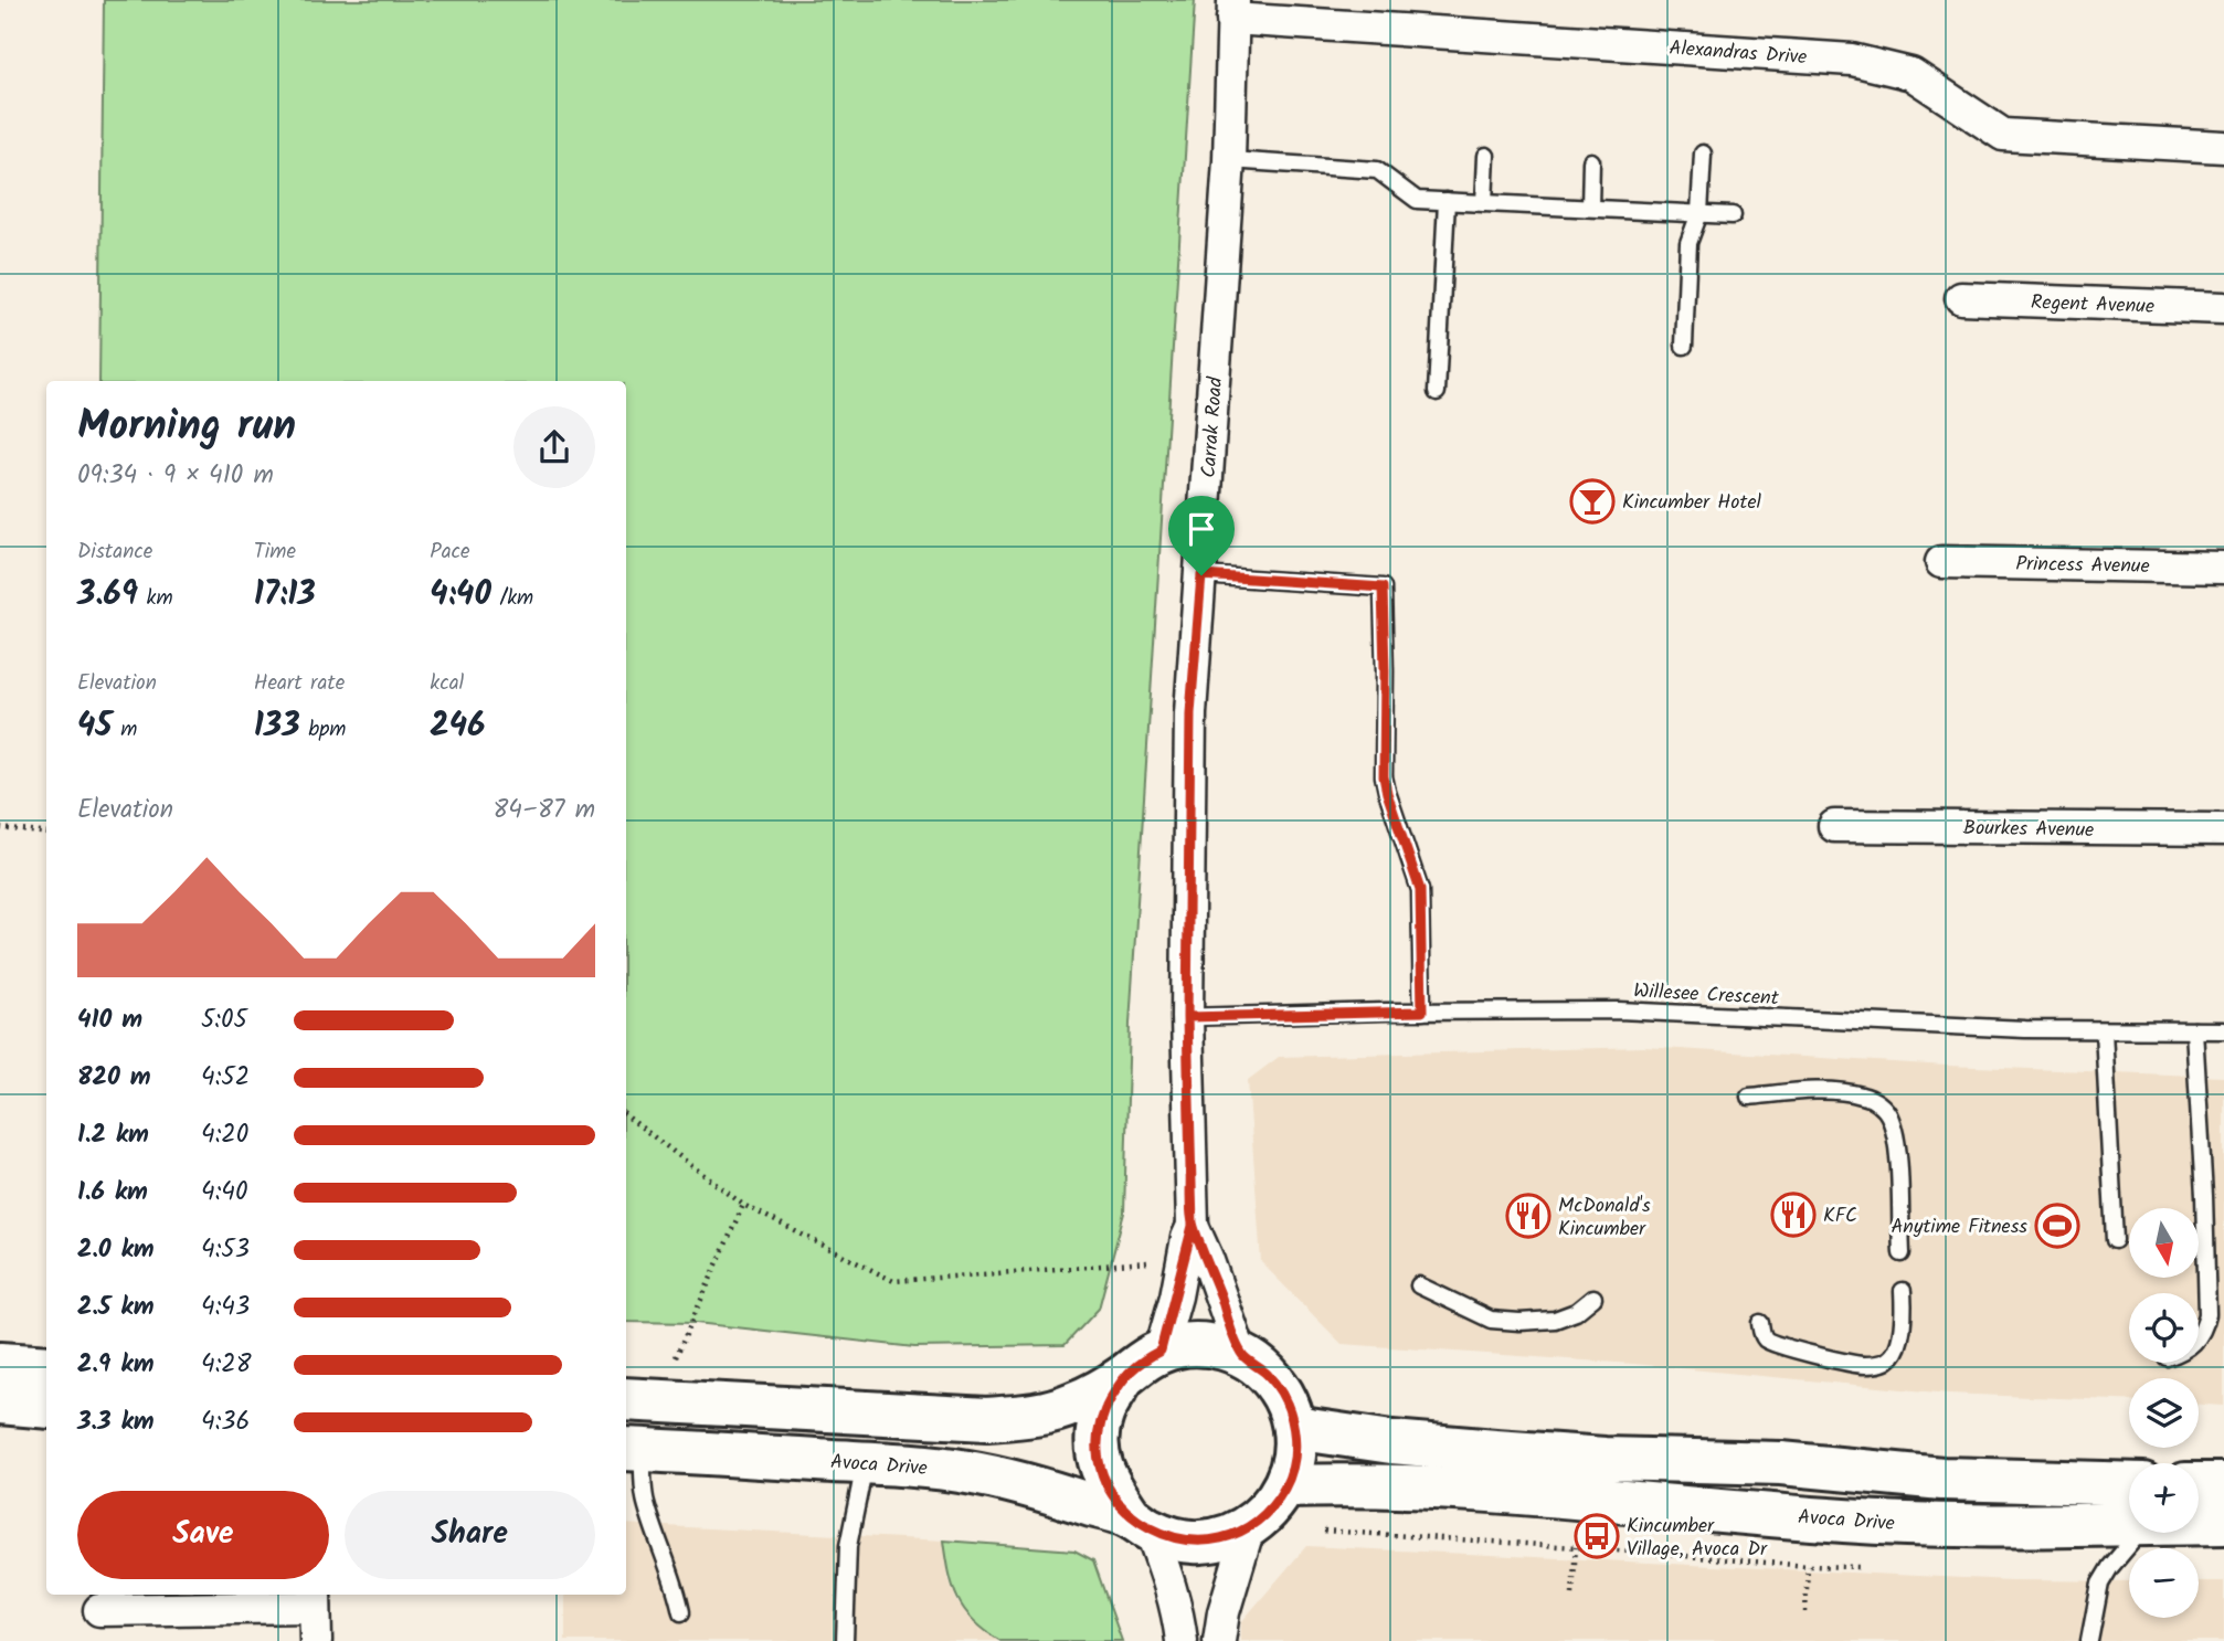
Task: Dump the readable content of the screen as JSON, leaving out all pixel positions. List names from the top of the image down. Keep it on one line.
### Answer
{"streets":{"main road":["Avoca Drive"],"street":["Alexandras Drive","Regent Avenue","Carrak Road","Princess Avenue","Bourkes Avenue"],"lane":["Willesee Crescent"]},"crossings":[["Alexandras Drive","Carrak Road"],["Carrak Road","Willesee Crescent"],["Carrak Road","Avoca Drive"]],"places":{"bar":["Kincumber Hotel"],"restaurant":["KFC","McDonald's Kincumber"],"sports":["Anytime Fitness"],"bus stop":["Kincumber Village, Avoca Dr"]},"north":"bottom","page":{"heading":["Morning run","09:34 · 9 × 410 m"],"stats":[["Distance","3.69 km"],["Time","17:13"],["Pace","4:40 /km"],["Elevation","45 m"],["Heart rate","133 bpm"],["kcal","246"]],"chart":["Elevation","84–87 m"],"list":[{"name":"410 m","note":"5:05"},{"name":"820 m","note":"4:52"},{"name":"1.2 km","note":"4:20"},{"name":"1.6 km","note":"4:40"},{"name":"2.0 km","note":"4:53"},{"name":"2.5 km","note":"4:43"},{"name":"2.9 km","note":"4:28"},{"name":"3.3 km","note":"4:36"}],"map_buttons":["+","−"],"buttons":["Save","Share"]}}
